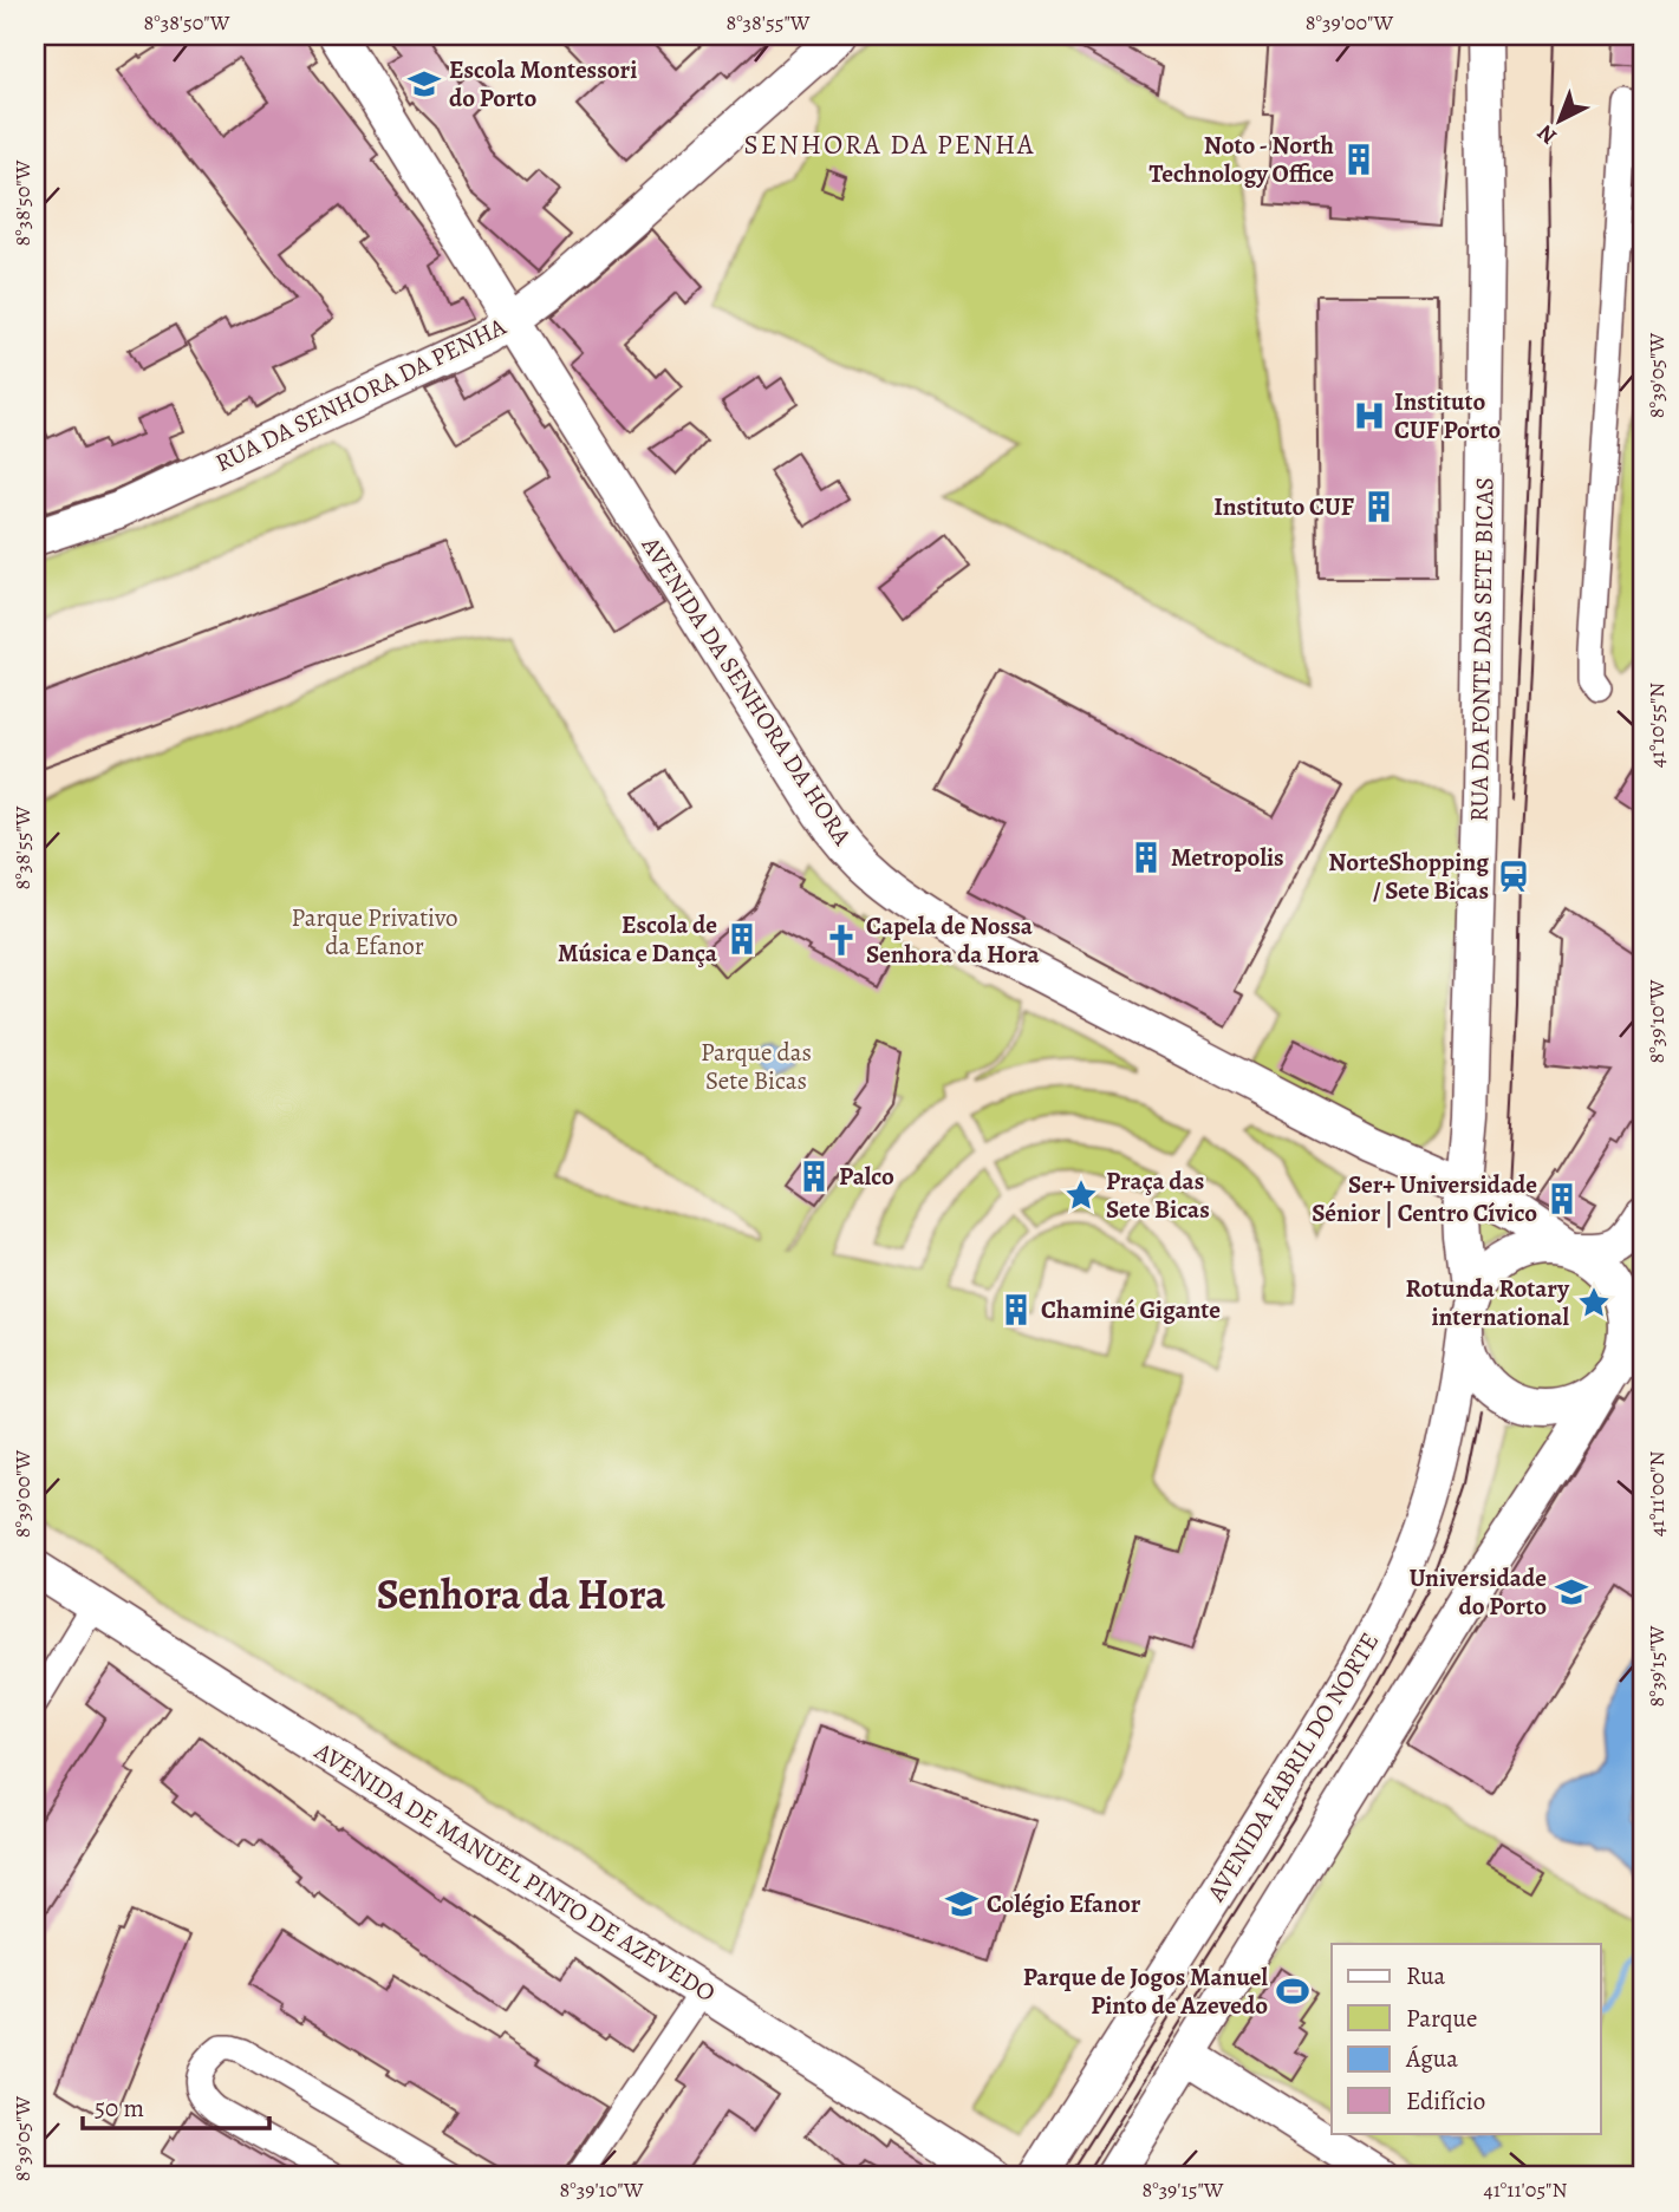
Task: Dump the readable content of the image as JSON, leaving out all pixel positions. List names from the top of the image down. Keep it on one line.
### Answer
{"streets":{"main road":["RUA DA SENHORA DA PENHA","RUA DA FONTE DAS SETE BICAS","AVENIDA DA SENHORA DA HORA","AVENIDA FABRIL DO NORTE","AVENIDA DE MANUEL PINTO DE AZEVEDO"]},"crossings":[["RUA DA SENHORA DA PENHA","AVENIDA DA SENHORA DA HORA"],["RUA DA FONTE DAS SETE BICAS","AVENIDA DA SENHORA DA HORA"],["RUA DA FONTE DAS SETE BICAS","AVENIDA FABRIL DO NORTE"],["AVENIDA DA SENHORA DA HORA","AVENIDA FABRIL DO NORTE"]],"districts":["SENHORA DA PENHA","Senhora da Hora"],"parks":["Parque Privativo da Efanor","Parque das Sete Bicas"],"places":{"school or university":["Escola Montessori do Porto","Universidade do Porto","Colégio Efanor"],"building":["Noto - North Technology Office","Instituto CUF","Metropolis","Escola de Música e Dança","Palco","Ser+ Universidade Sénior | Centro Cívico","Chaminé Gigante"],"hospital":["Instituto CUF Porto"],"station":["NorteShopping / Sete Bicas"],"church":["Capela de Nossa Senhora da Hora"],"place":["Praça das Sete Bicas","Rotunda Rotary international"],"sports":["Parque de Jogos Manuel Pinto de Azevedo"]},"legend":["Rua","Parque","Água","Edifício"],"scale_bar":"50 m","north":"bottom left","coordinates":["8°38'50\"W","8°38'55\"W","8°39'00\"W","8°39'05\"W","41°10'55\"N","8°39'10\"W","41°11'00\"N","8°39'15\"W","41°11'05\"N"]}
